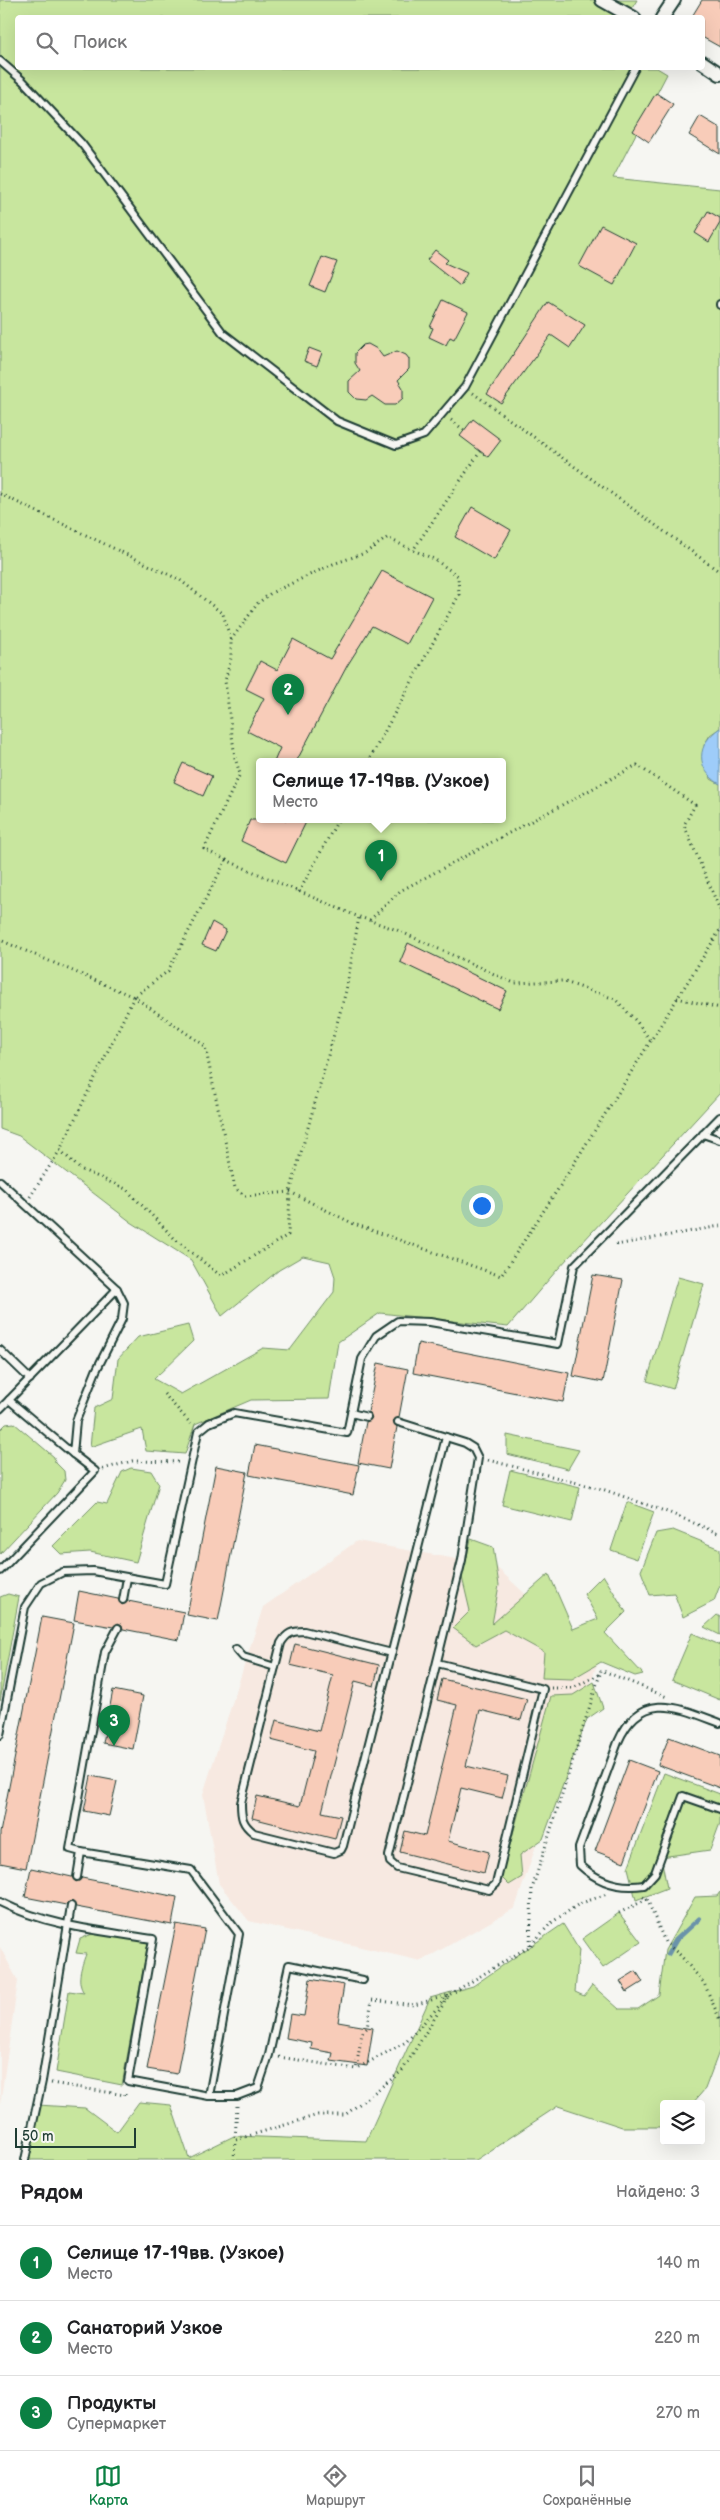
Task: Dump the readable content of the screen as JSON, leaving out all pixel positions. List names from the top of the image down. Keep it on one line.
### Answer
{"scale_bar":"50 m","page":{"search":"Поиск","pins":["2","1","3"],"popup":["Селище 17-19вв. (Узкое)","Место"],"scale":"50 m","heading":["Рядом","Найдено: 3"],"list":[{"mark":"1","name":"Селище 17-19вв. (Узкое)","note":"Место","value":"140 m"},{"mark":"2","name":"Санаторий Узкое","note":"Место","value":"220 m"},{"mark":"3","name":"Продукты","note":"Супермаркет","value":"270 m"}],"nav":["Карта","Маршрут","Сохранённые"]}}
